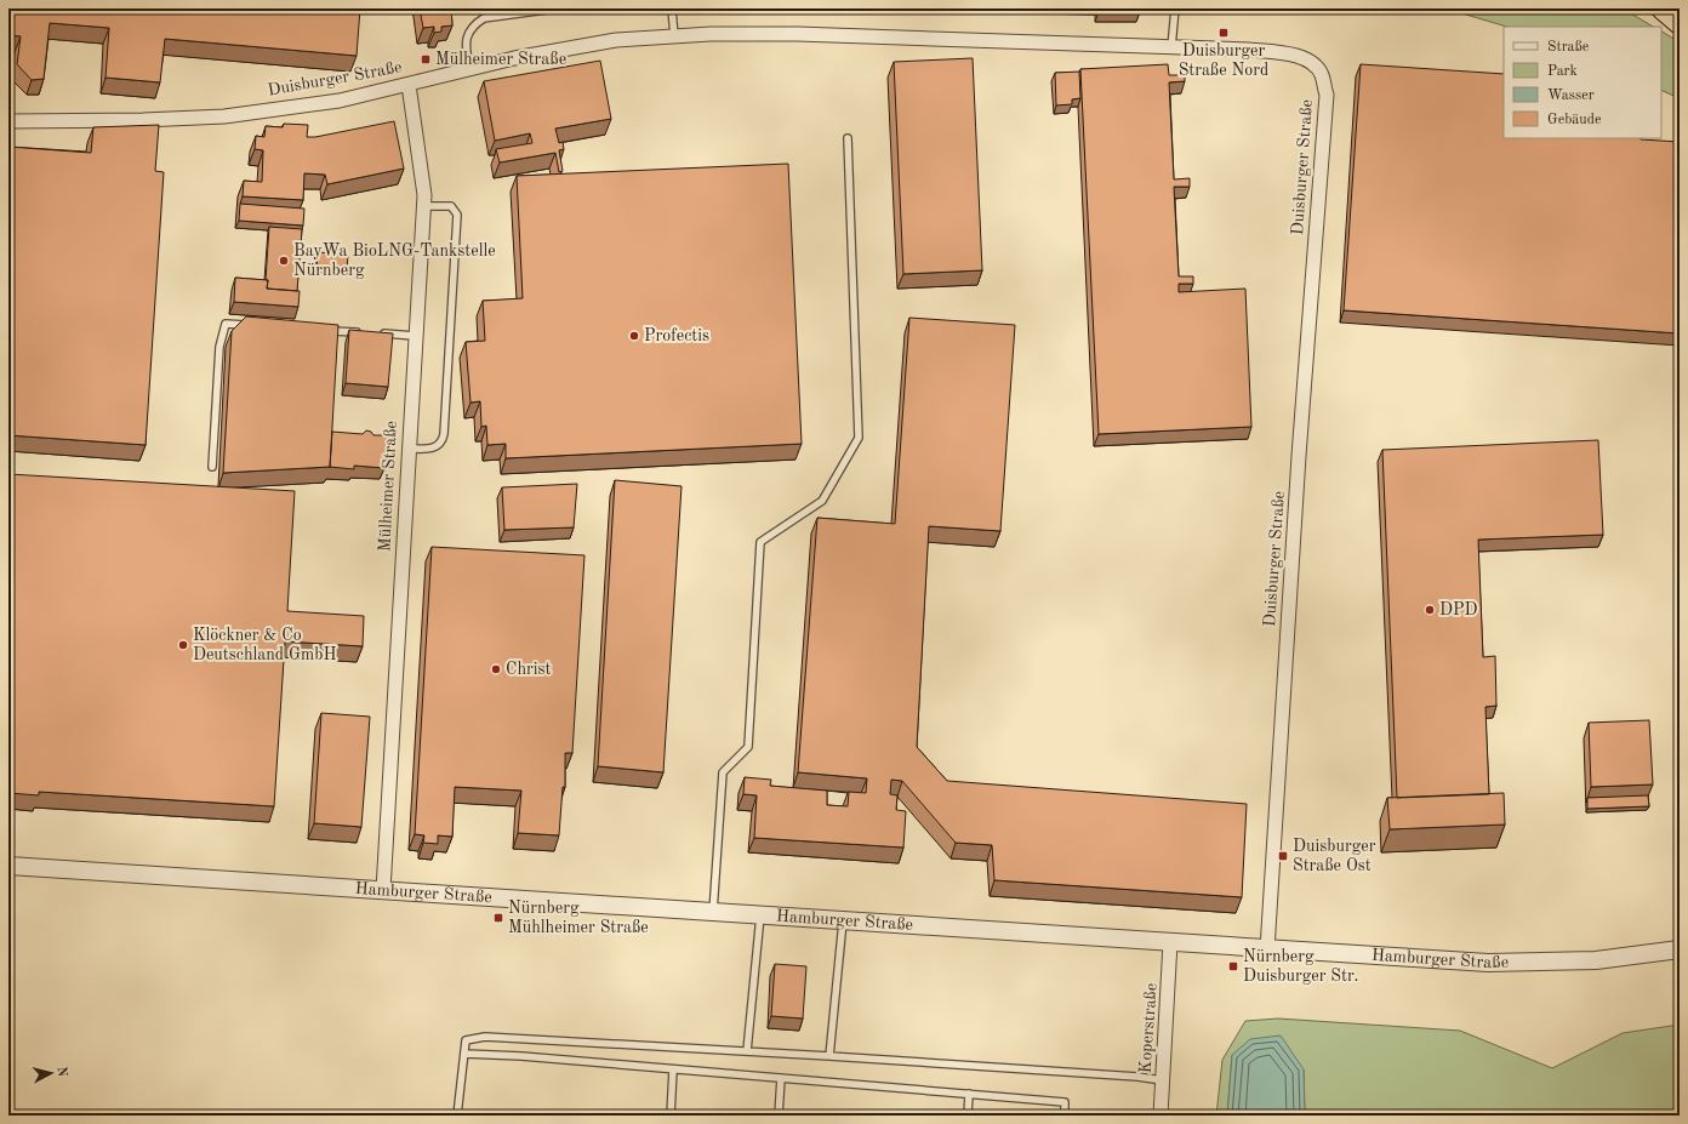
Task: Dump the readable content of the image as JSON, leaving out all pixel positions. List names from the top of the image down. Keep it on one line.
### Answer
{"streets":{"street":["Duisburger Straße","Mülheimer Straße","Hamburger Straße","Koperstraße"]},"crossings":[["Duisburger Straße","Mülheimer Straße"],["Duisburger Straße","Hamburger Straße"],["Mülheimer Straße","Hamburger Straße"],["Hamburger Straße","Koperstraße"]],"places":{"transit":["Duisburger Straße Nord","Mülheimer Straße","Duisburger Straße Ost","Nürnberg Mühlheimer Straße","Nürnberg Duisburger Str."],"other":["BayWa BioLNG-Tankstelle Nürnberg","Profectis","DPD","Klöckner & Co Deutschland GmbH","Christ"]},"legend":["Straße","Park","Wasser","Gebäude"],"north":"right"}
